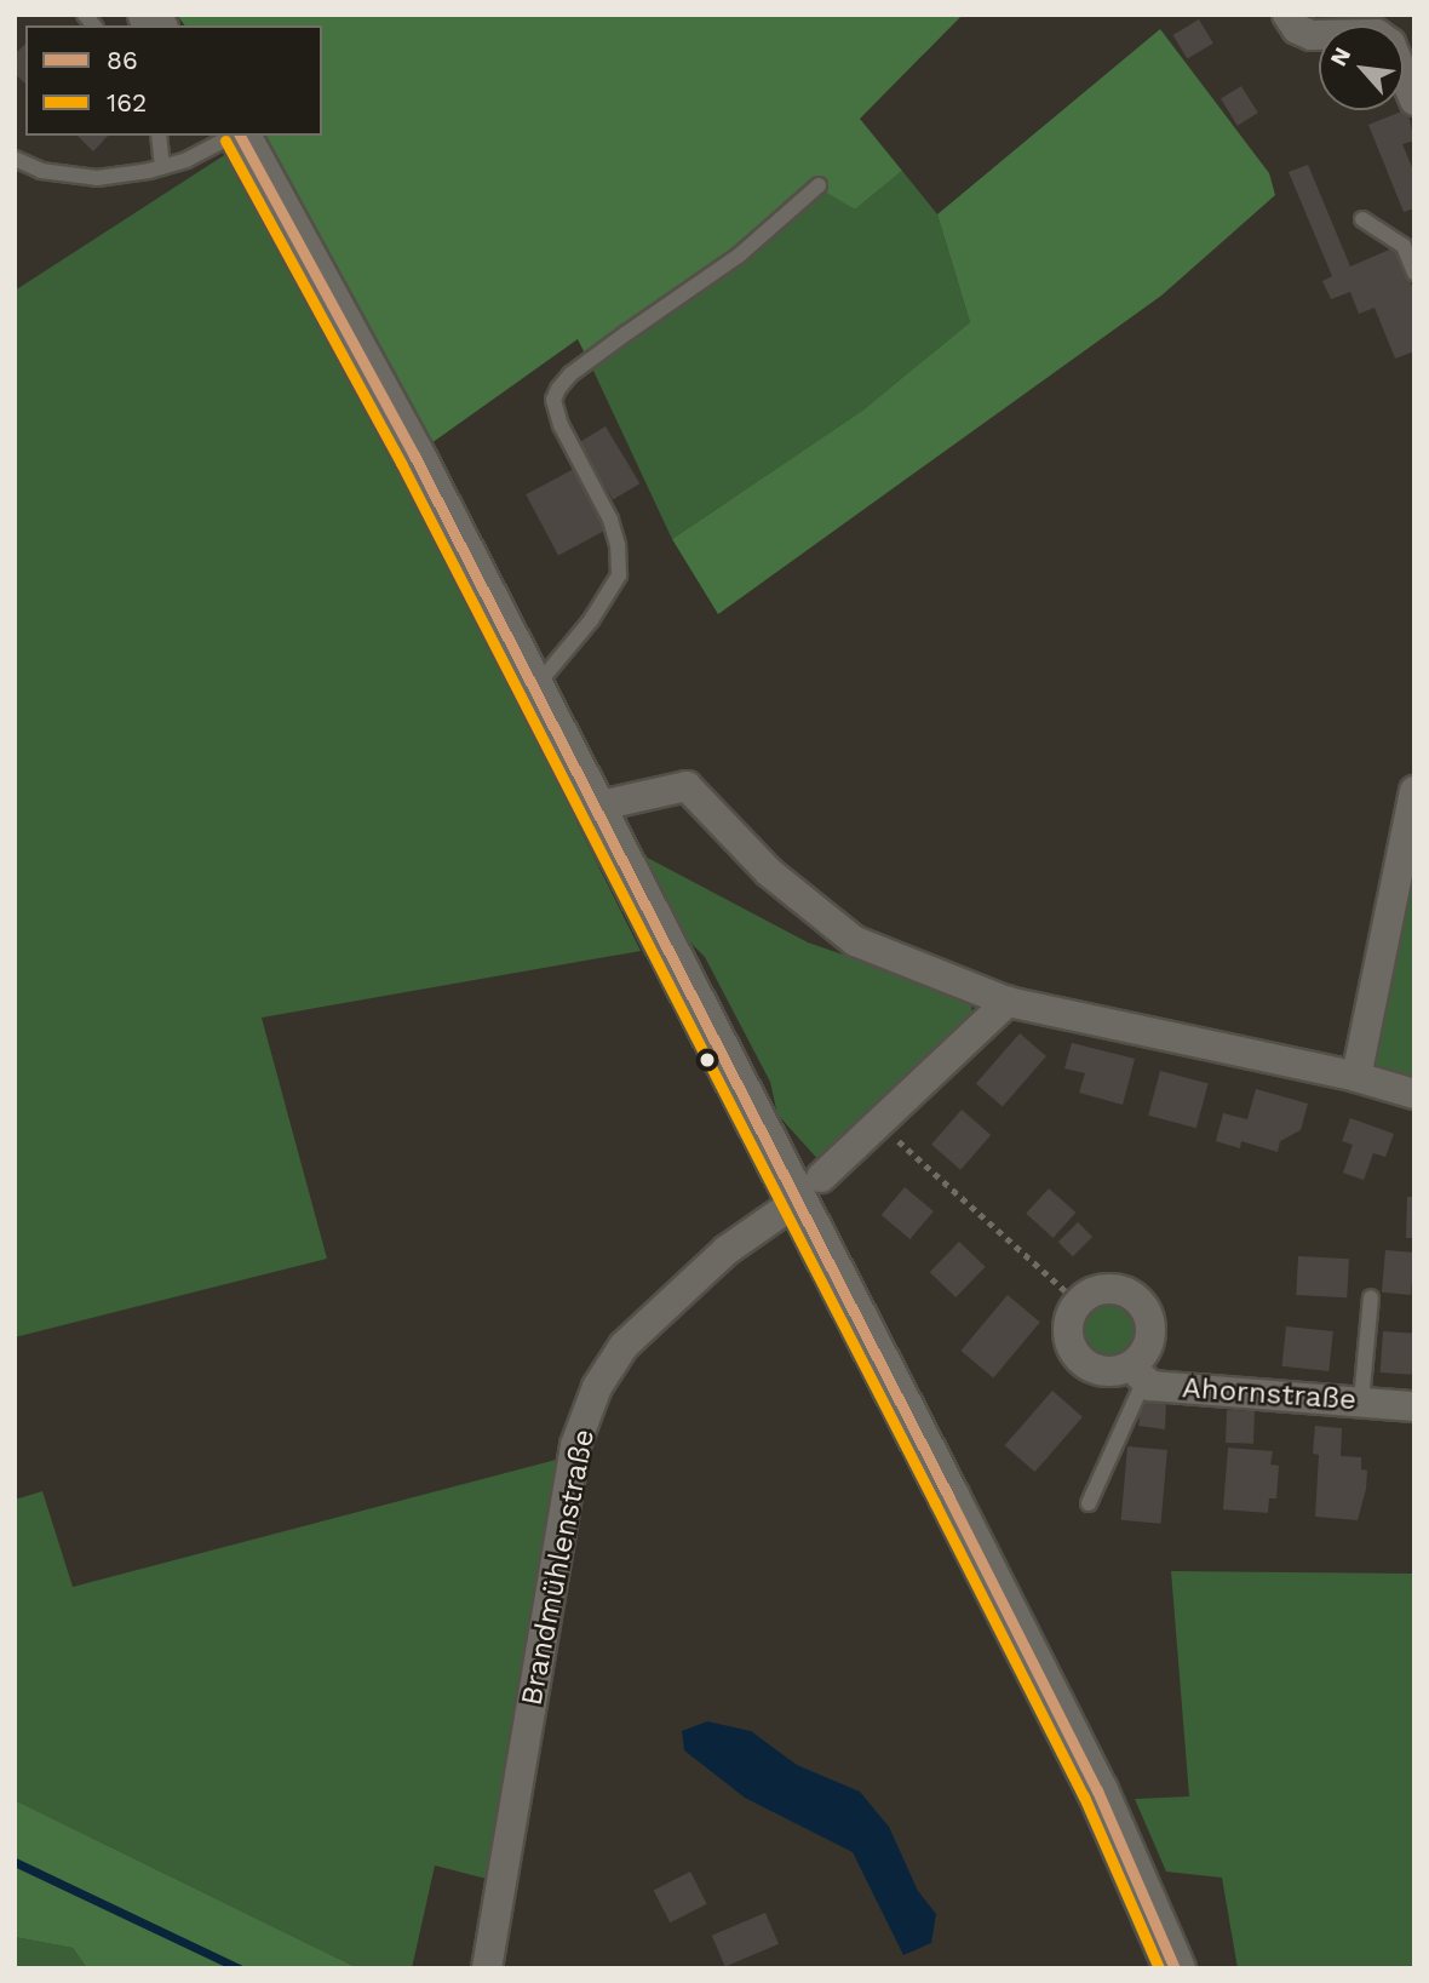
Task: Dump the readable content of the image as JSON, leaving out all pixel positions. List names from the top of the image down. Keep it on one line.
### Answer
{"streets":{"street":["Ahornstraße","Brandmühlenstraße"]},"lines":["transit line 86","transit line 162"],"legend":["86","162"],"north":"top left"}
